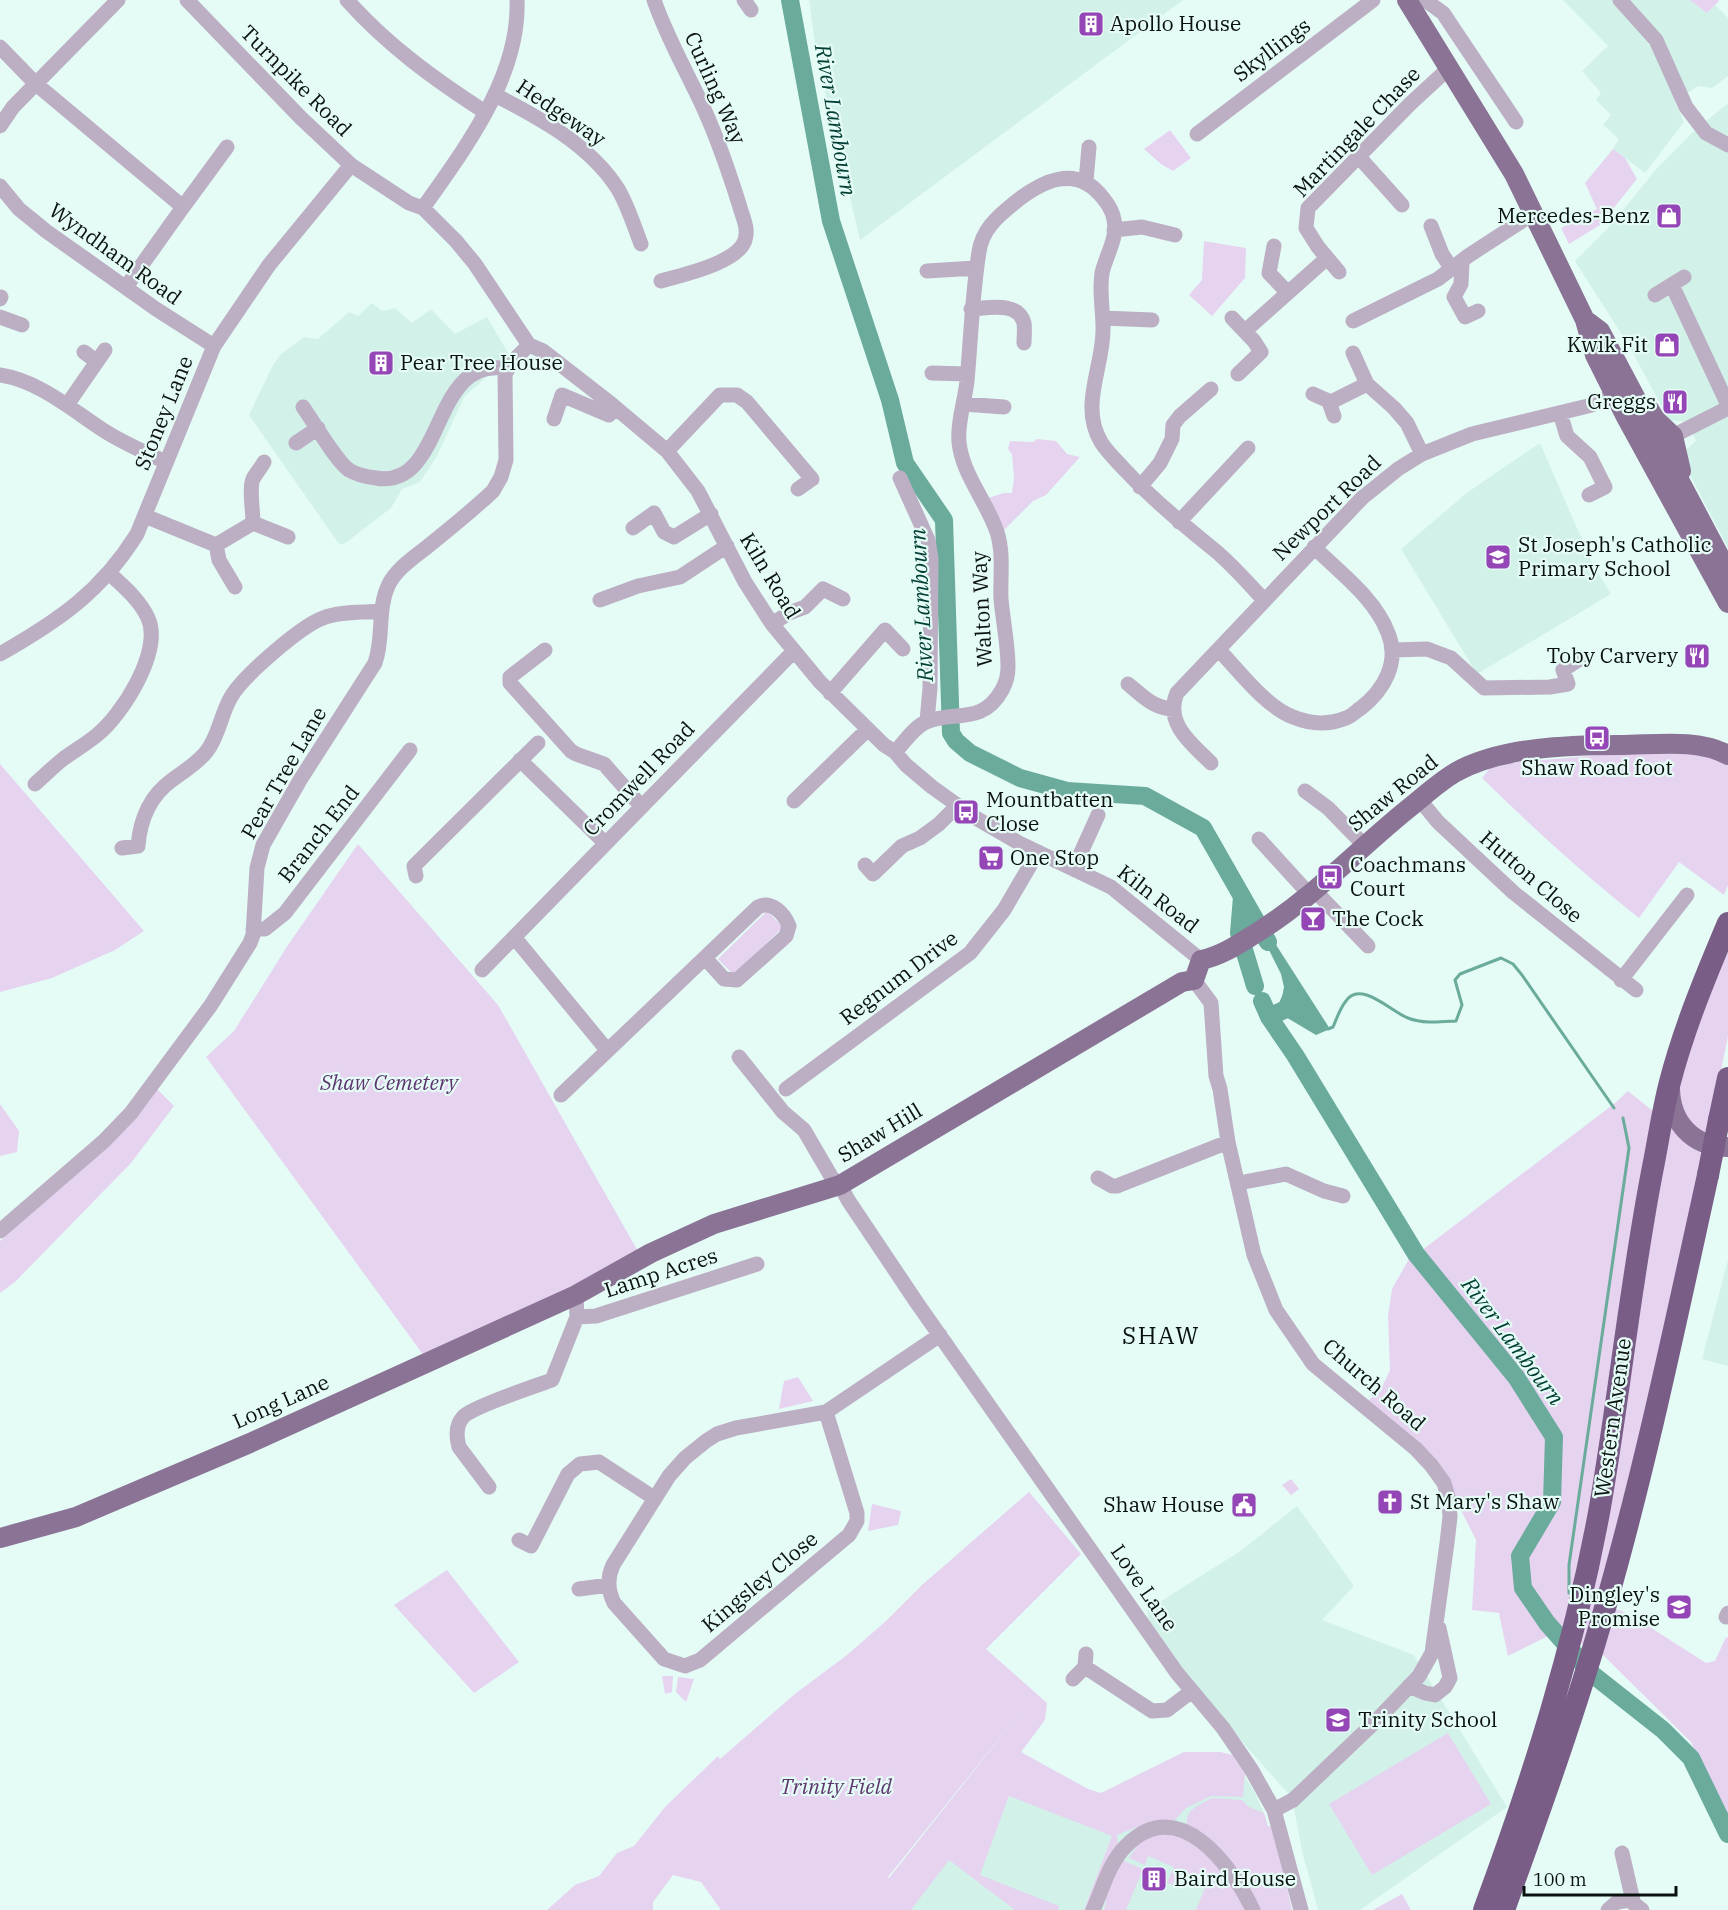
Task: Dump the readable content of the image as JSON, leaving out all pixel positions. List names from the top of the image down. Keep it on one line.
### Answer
{"streets":{"highway":["Western Avenue"],"main road":["Shaw Road","Shaw Hill","Long Lane"],"street":["Skyllings","Turnpike Road","Curling Way","Hedgeway","Martingale Chase","Wyndham Road","Stoney Lane","Newport Road","Kiln Road","Walton Way","Pear Tree Lane","Cromwell Road","Branch End","Hutton Close","Regnum Drive","Lamp Acres","Church Road","Kingsley Close","Love Lane"]},"crossings":[["Turnpike Road","Stoney Lane"],["Turnpike Road","Kiln Road"],["Wyndham Road","Stoney Lane"],["Stoney Lane","Kiln Road"],["Kiln Road","Cromwell Road"],["Kiln Road","Shaw Road"],["Kiln Road","Regnum Drive"],["Pear Tree Lane","Branch End"],["Shaw Road","Hutton Close"],["Shaw Hill","Lamp Acres"],["Shaw Hill","Church Road"],["Shaw Hill","Long Lane"],["Shaw Hill","Love Lane"],["Lamp Acres","Long Lane"],["Church Road","Love Lane"]],"districts":["SHAW"],"water":["River Lambourn"],"parks":["Shaw Cemetery","Trinity Field"],"places":{"building":["Apollo House","Pear Tree House","Baird House"],"shop":["Mercedes-Benz","Kwik Fit"],"restaurant":["Greggs","Toby Carvery"],"school or university":["St Joseph's Catholic Primary School","Dingley's Promise","Trinity School"],"bus stop":["Shaw Road foot","Mountbatten Close","Coachmans Court"],"supermarket":["One Stop"],"bar":["The Cock"],"church":["St Mary's Shaw"],"public building":["Shaw House"]},"scale_bar":"100 m"}
